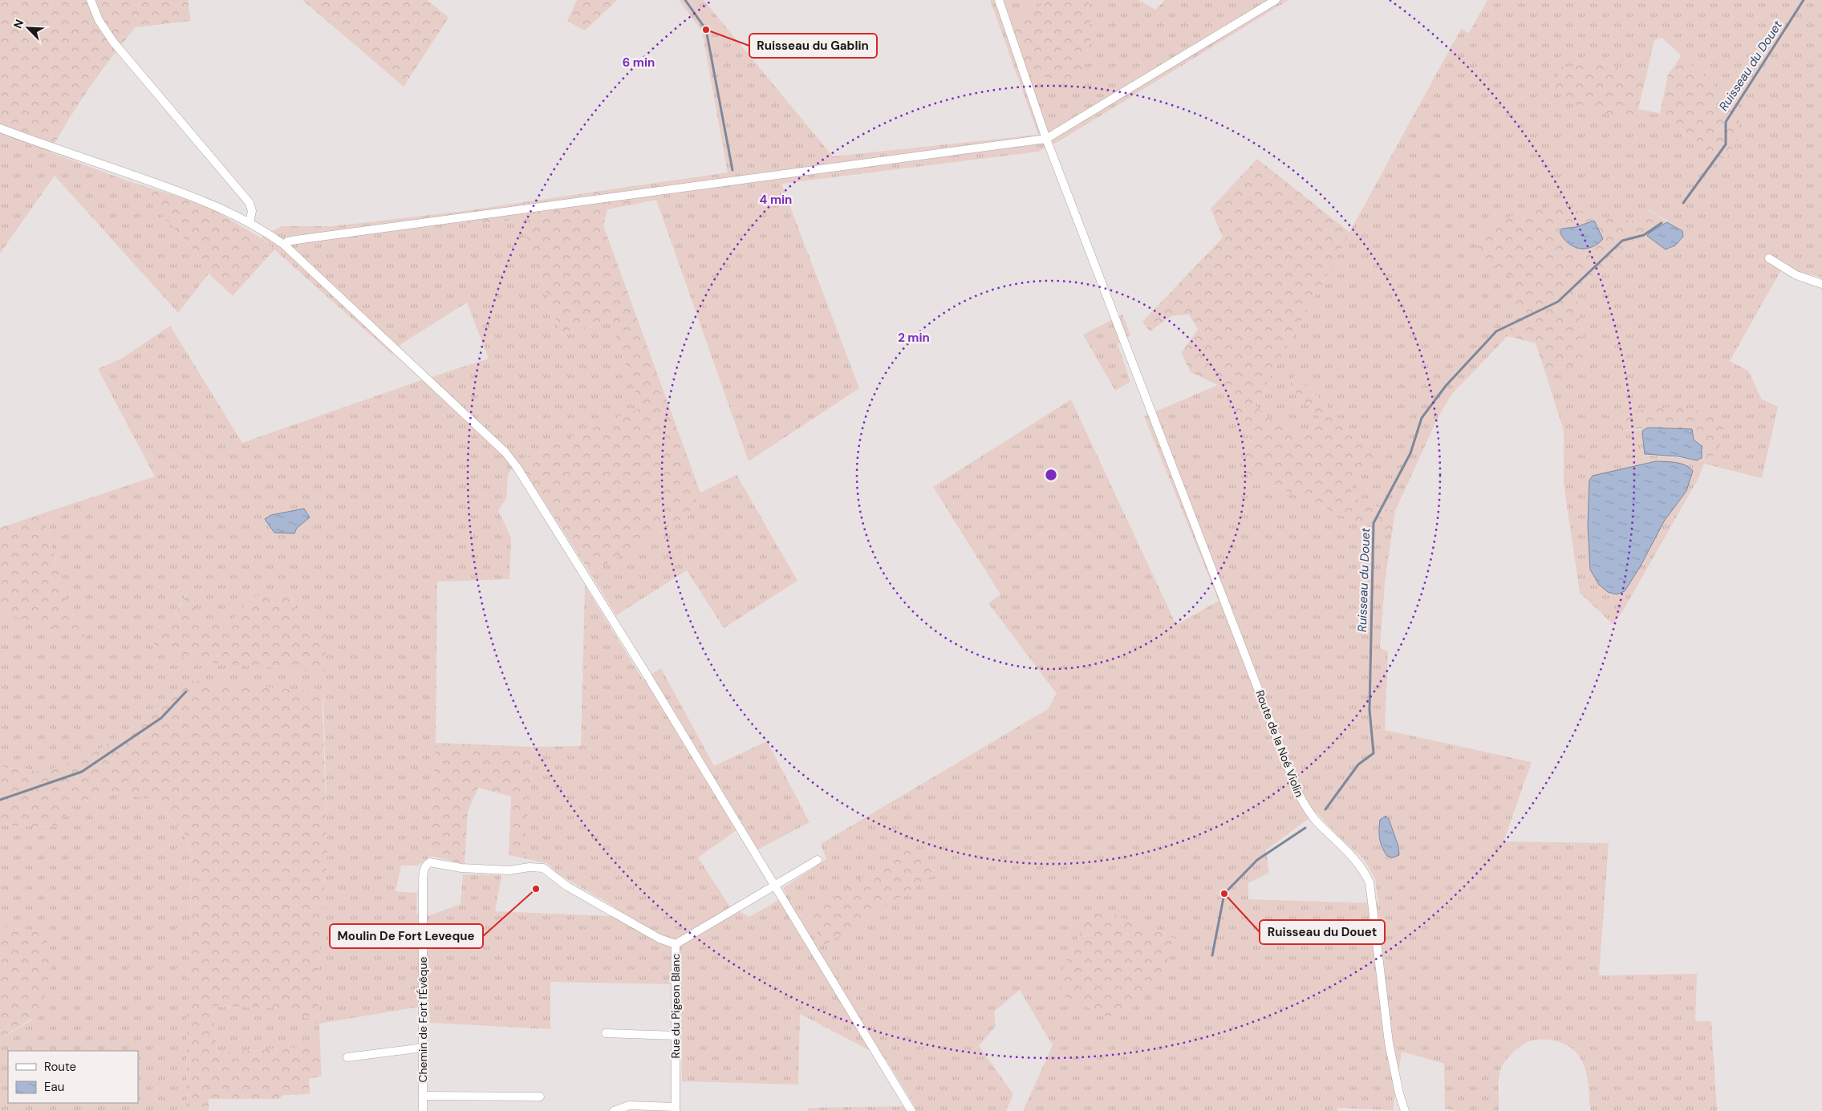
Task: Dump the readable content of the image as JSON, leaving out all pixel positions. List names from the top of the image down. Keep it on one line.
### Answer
{"streets":{"street":["Route de la Noé Violin","Rue du Pigeon Blanc","Chemin de Fort l'Évêque"]},"crossings":[["Rue du Pigeon Blanc","Chemin de Fort l'Évêque"]],"water":["Ruisseau du Douet"],"places":["Ruisseau du Gablin","Moulin De Fort Leveque","Ruisseau du Douet"],"legend":["Route","Eau"],"north":"top left","rings":["6 min","4 min","2 min"]}
